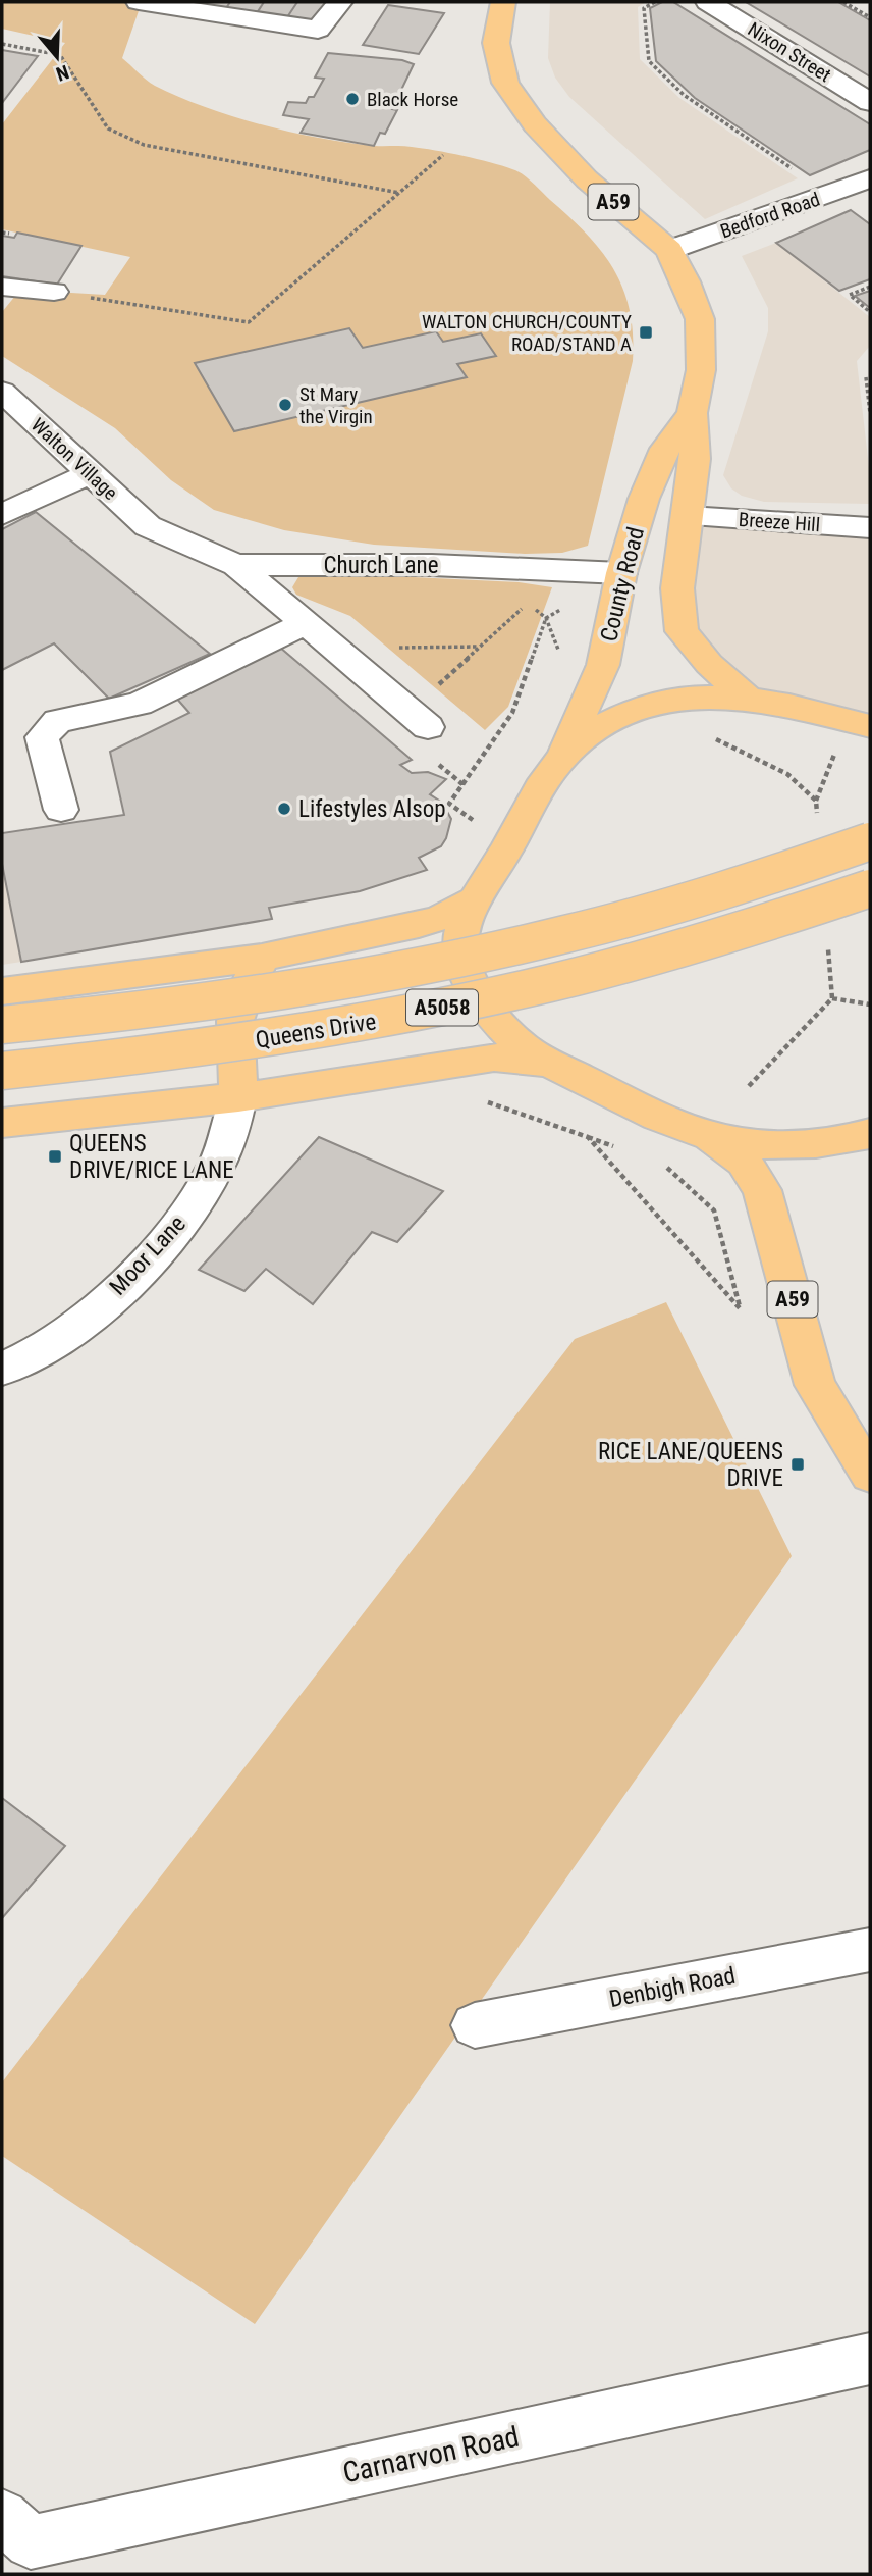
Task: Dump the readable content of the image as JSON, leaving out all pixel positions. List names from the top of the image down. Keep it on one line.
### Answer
{"streets":{"highway":["A59","County Road","A5058","Queens Drive"],"street":["Nixon Street","Bedford Road","Walton Village","Breeze Hill","Church Lane","Moor Lane","Denbigh Road","Carnarvon Road"]},"crossings":[["A59","County Road"],["Bedford Road","County Road"],["Walton Village","Church Lane"],["Breeze Hill","County Road"],["Church Lane","County Road"]],"places":{"other":["Black Horse","St Mary the Virgin","Lifestyles Alsop"],"transit":["WALTON CHURCH/COUNTY ROAD/STAND A","QUEENS DRIVE/RICE LANE","RICE LANE/QUEENS DRIVE"]},"north":"bottom"}
